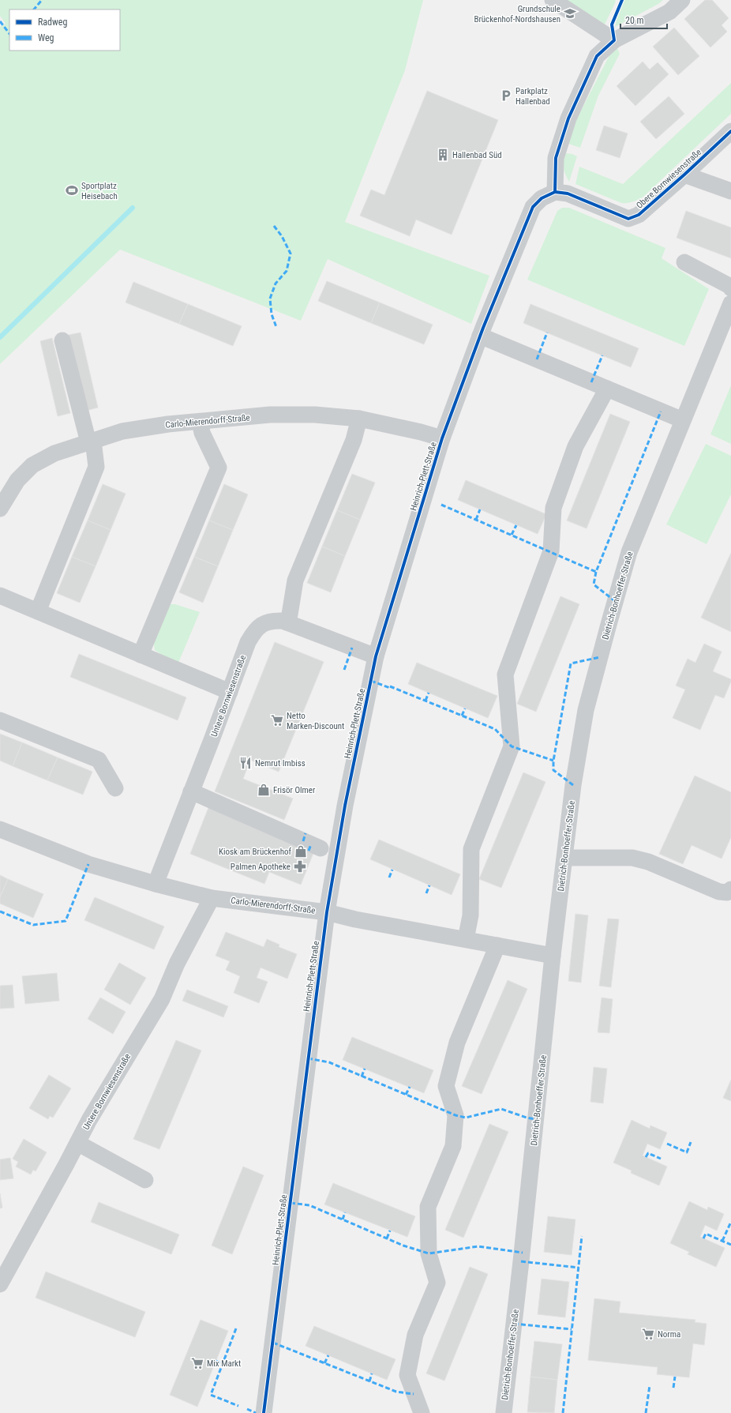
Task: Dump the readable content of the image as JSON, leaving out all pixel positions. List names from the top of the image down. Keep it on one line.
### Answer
{"streets":{"street":["Obere Bornwiesenstraße","Carlo-Mierendorff-Straße","Heinrich-Plett-Straße","Dietrich-Bonhoeffer-Straße","Untere Bornwiesenstraße"]},"crossings":[["Obere Bornwiesenstraße","Heinrich-Plett-Straße"],["Carlo-Mierendorff-Straße","Heinrich-Plett-Straße"],["Carlo-Mierendorff-Straße","Dietrich-Bonhoeffer-Straße"],["Carlo-Mierendorff-Straße","Untere Bornwiesenstraße"],["Heinrich-Plett-Straße","Untere Bornwiesenstraße"]],"places":{"school or university":["Grundschule Brückenhof-Nordshausen"],"parking":["Parkplatz Hallenbad"],"building":["Hallenbad Süd"],"sports":["Sportplatz Heisebach"],"supermarket":["Netto Marken-Discount","Norma","Mix Markt"],"restaurant":["Nemrut Imbiss"],"shop":["Frisör Olmer","Kiosk am Brückenhof"],"pharmacy":["Palmen Apotheke"]},"legend":["Radweg","Weg"],"scale_bar":"20 m"}
